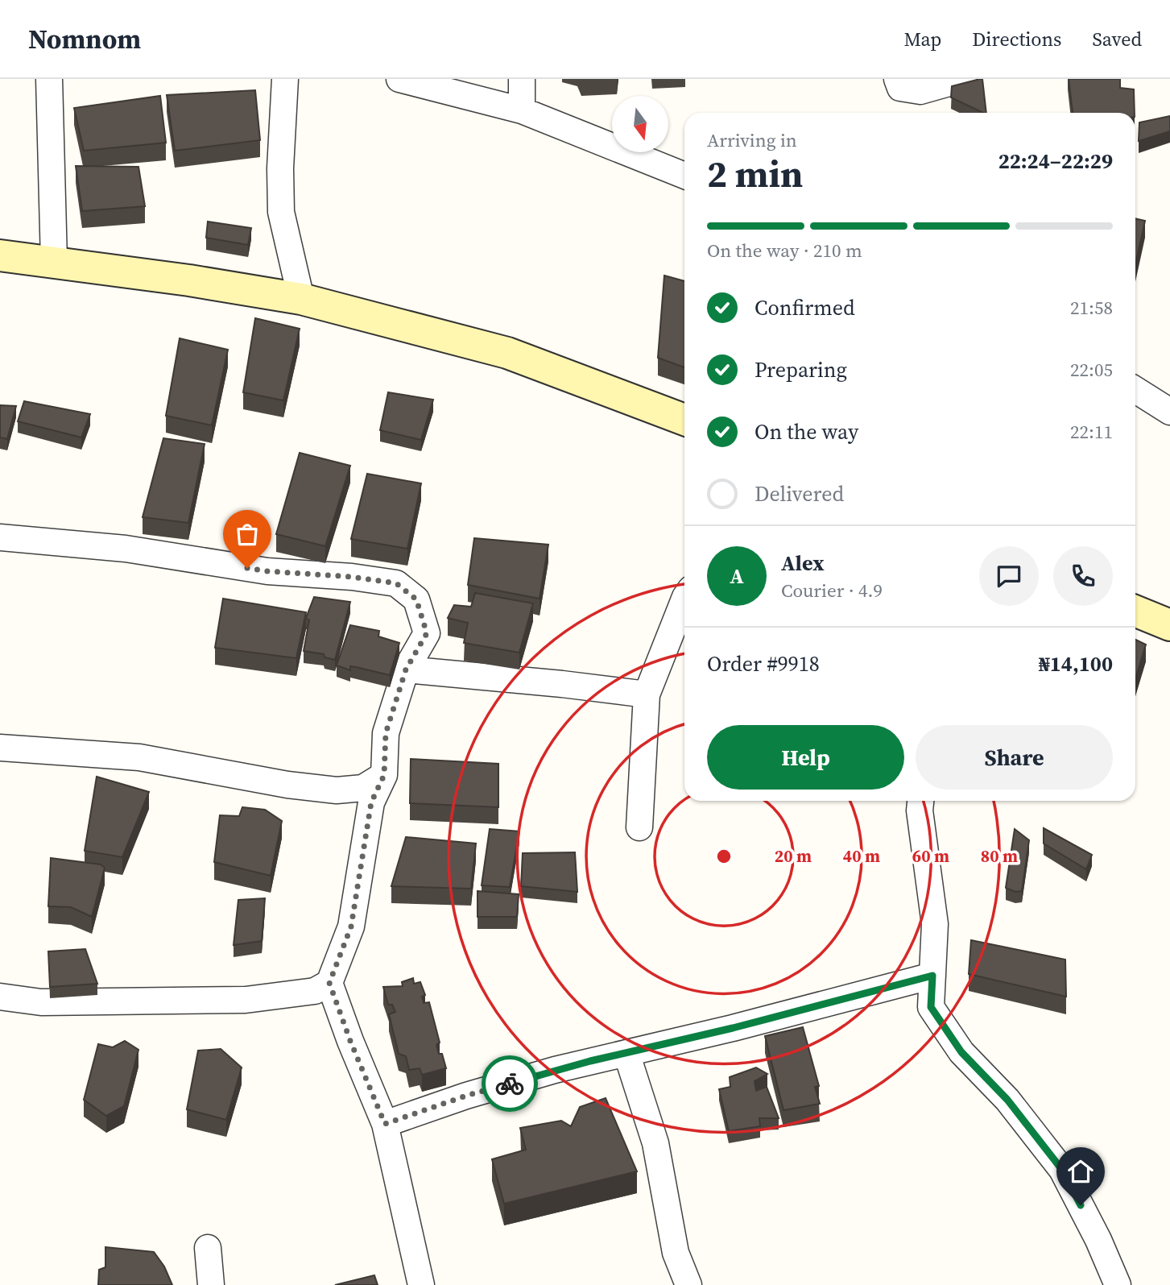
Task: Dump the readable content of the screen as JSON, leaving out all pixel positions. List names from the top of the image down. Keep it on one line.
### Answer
{"north":"bottom","page":{"header":"Nomnom","nav":["Map","Directions","Saved"],"heading":["2 min","Arriving in","22:24–22:29"],"panel":["Alex","Courier · 4.9","Order #9918","₦14,100"],"bar":"On the way · 210 m","list":[["Confirmed","21:58"],["Preparing","22:05"],["On the way","22:11"],"Delivered"],"round":"A","buttons":["Help","Share"]},"rings":["20 m","40 m","60 m","80 m"]}
